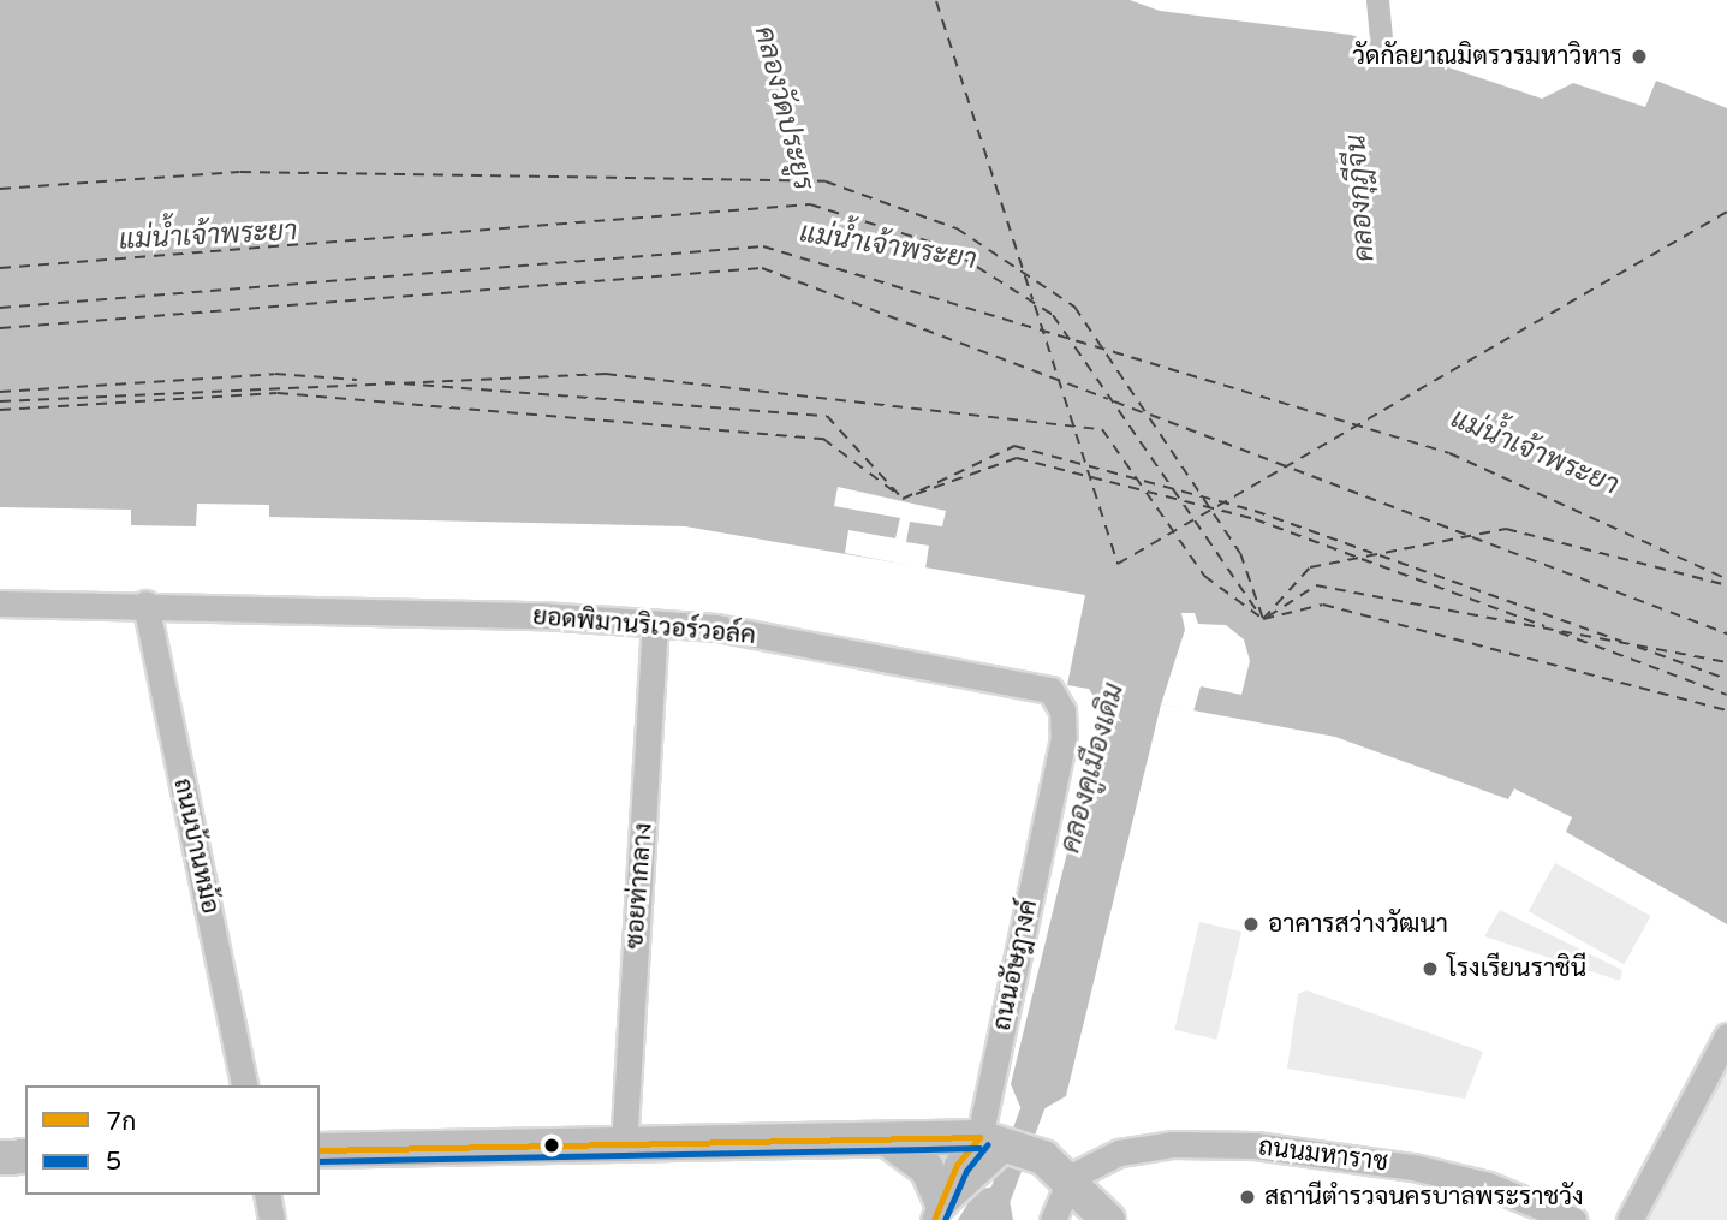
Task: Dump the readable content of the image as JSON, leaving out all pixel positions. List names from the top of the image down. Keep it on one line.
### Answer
{"streets":{"street":["ยอดพิมานริเวอร์วอล์ค","ถนนบ้านหม้อ","ซอยท่ากลาง","ถนนอัษฎางค์","ถนนมหาราช"]},"crossings":[["ยอดพิมานริเวอร์วอล์ค","ถนนบ้านหม้อ"],["ยอดพิมานริเวอร์วอล์ค","ซอยท่ากลาง"],["ยอดพิมานริเวอร์วอล์ค","ถนนอัษฎางค์"]],"water":["คลองวัดประยูร","คลองกุฎีจีน","แม่น้ำเจ้าพระยา","คลองคูเมืองเดิม"],"places":["วัดกัลยาณมิตรวรมหาวิหาร","อาคารสว่างวัฒนา","โรงเรียนราชินี","สถานีตำรวจนครบาลพระราชวัง"],"lines":["transit line 7ก","transit line 5"],"legend":["7ก","5"]}
